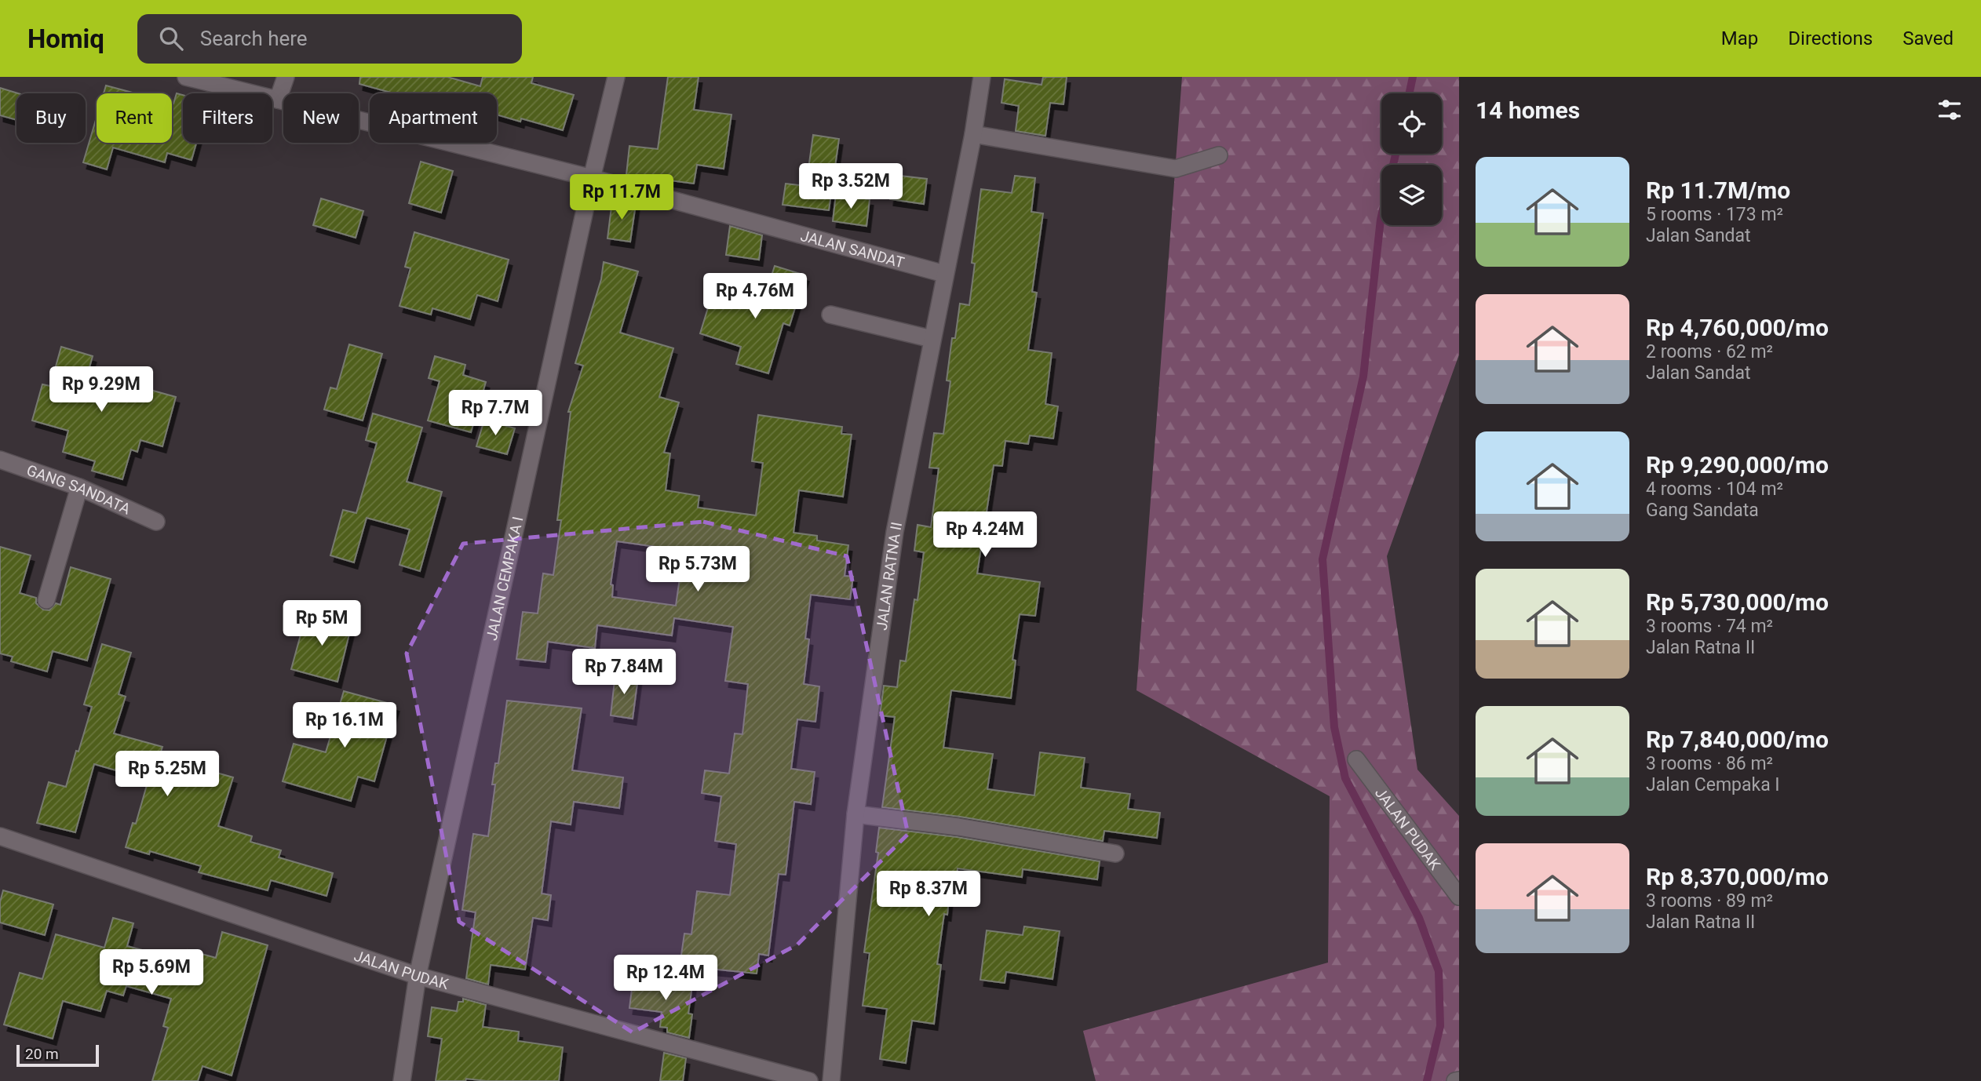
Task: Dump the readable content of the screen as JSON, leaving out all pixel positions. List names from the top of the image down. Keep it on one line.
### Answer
{"streets":{"street":["JALAN SANDAT","GANG SANDATA","JALAN RATNA II","JALAN CEMPAKA I","JALAN PUDAK"]},"crossings":[["JALAN SANDAT","JALAN RATNA II"],["JALAN SANDAT","JALAN CEMPAKA I"],["JALAN CEMPAKA I","JALAN PUDAK"]],"scale_bar":"20 m","page":{"header":"Homiq","search":"Search here","nav":["Map","Directions","Saved"],"heading":"14 homes","chip":["Buy","Rent","Filters","New","Apartment"],"list":[{"name":"Rp 11.7M/mo","note":"5 rooms · 173 m² · Jalan Sandat"},{"name":"Rp 4,760,000/mo","note":"2 rooms · 62 m² · Jalan Sandat"},{"name":"Rp 9,290,000/mo","note":"4 rooms · 104 m² · Gang Sandata"},{"name":"Rp 5,730,000/mo","note":"3 rooms · 74 m² · Jalan Ratna II"},{"name":"Rp 7,840,000/mo","note":"3 rooms · 86 m² · Jalan Cempaka I"},{"name":"Rp 8,370,000/mo","note":"3 rooms · 89 m² · Jalan Ratna II"}],"price":["Rp 3.52M","Rp 11.7M","Rp 4.76M","Rp 9.29M","Rp 7.7M","Rp 4.24M","Rp 5.73M","Rp 5M","Rp 7.84M","Rp 16.1M","Rp 5.25M","Rp 8.37M","Rp 5.69M","Rp 12.4M"],"scale":"20 m"}}
